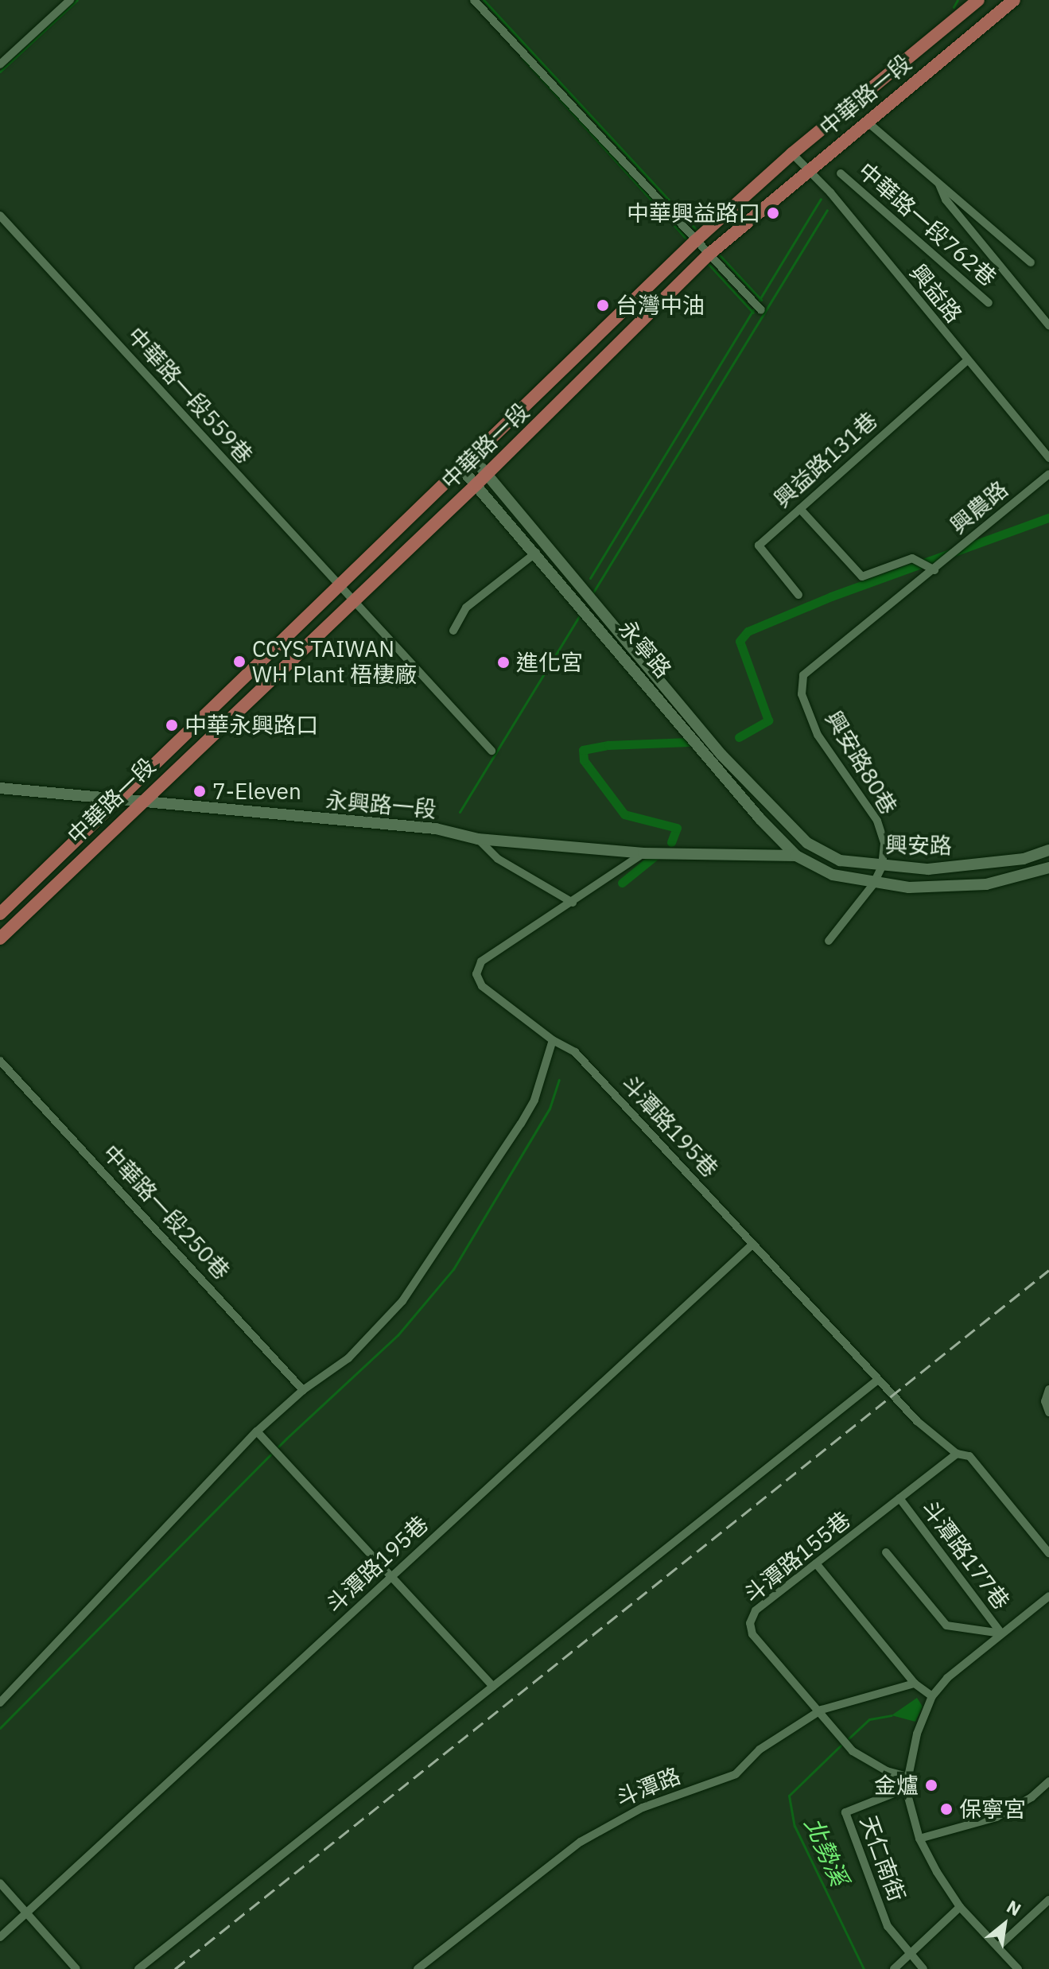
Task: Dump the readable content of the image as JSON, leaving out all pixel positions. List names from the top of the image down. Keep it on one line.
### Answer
{"streets":{"main road":["中華路一段"],"street":["中華路一段762巷","興益路","中華路一段559巷","興益路131巷","興農路","永寧路","興安路80巷","永興路一段","興安路","斗潭路195巷","中華路一段250巷","斗潭路177巷","斗潭路155巷","斗潭路","天仁南街"]},"crossings":[["中華路一段","興益路"],["中華路一段","中華路一段559巷"],["中華路一段","永寧路"],["中華路一段","永興路一段"],["興益路","興益路131巷"],["興農路","興安路80巷"],["永寧路","興安路"],["興安路80巷","興安路"],["永興路一段","興安路"],["斗潭路195巷","斗潭路155巷"],["斗潭路177巷","斗潭路155巷"],["斗潭路155巷","斗潭路"]],"water":["北勢溪"],"places":["中華興益路口","台灣中油","CCYS TAIWAN WH Plant 梧棲廠","進化宮","中華永興路口","7-Eleven","金爐","保寧宮"],"north":"top right"}
